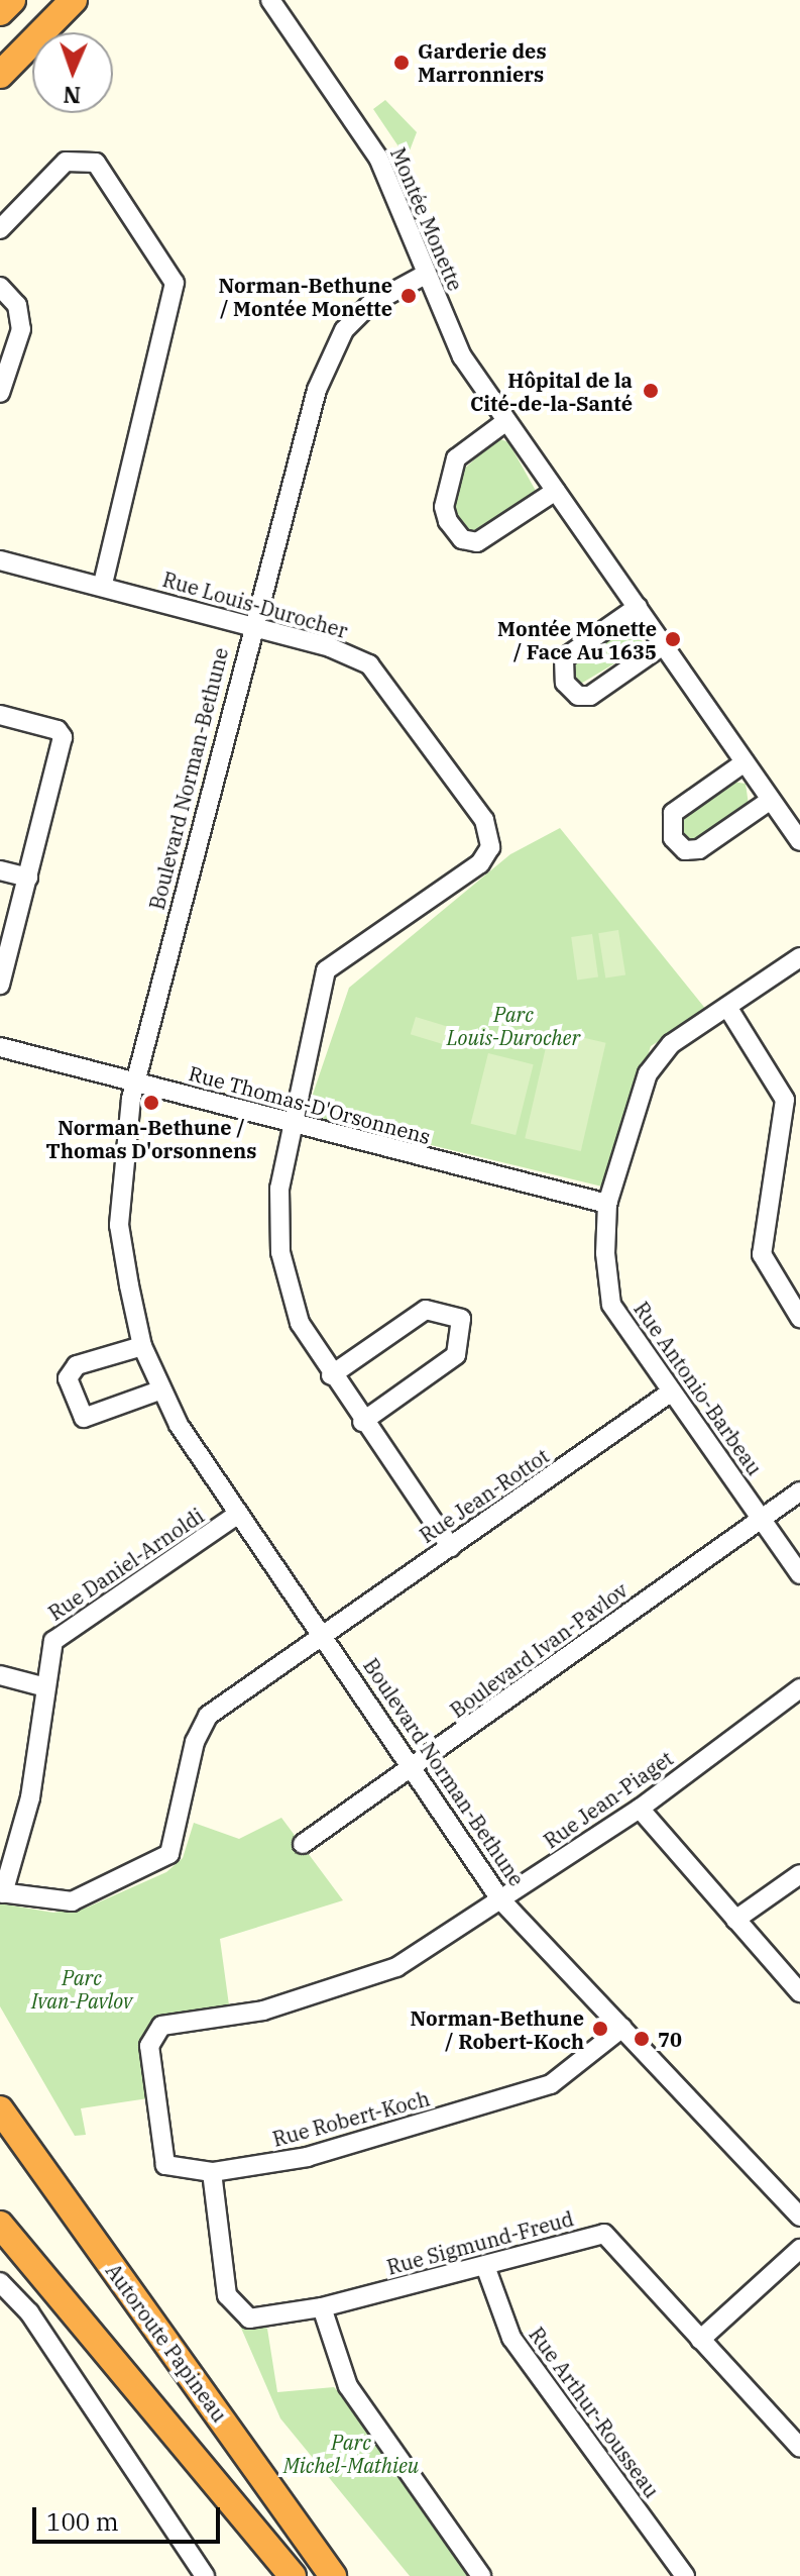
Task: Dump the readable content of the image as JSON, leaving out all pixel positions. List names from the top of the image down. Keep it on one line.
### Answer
{"streets":{"highway":["Autoroute Papineau"],"street":["Montée Monette","Rue Louis-Durocher","Boulevard Norman-Bethune","Rue Thomas-D'Orsonnens","Rue Antonio-Barbeau","Rue Jean-Rottot","Rue Daniel-Arnoldi","Boulevard Ivan-Pavlov","Rue Jean-Piaget","Rue Robert-Koch","Rue Sigmund-Freud","Rue Arthur-Rousseau"]},"crossings":[["Montée Monette","Boulevard Norman-Bethune"],["Rue Louis-Durocher","Boulevard Norman-Bethune"],["Rue Louis-Durocher","Rue Thomas-D'Orsonnens"],["Rue Louis-Durocher","Rue Jean-Rottot"],["Boulevard Norman-Bethune","Rue Thomas-D'Orsonnens"],["Boulevard Norman-Bethune","Rue Jean-Rottot"],["Boulevard Norman-Bethune","Rue Daniel-Arnoldi"],["Boulevard Norman-Bethune","Boulevard Ivan-Pavlov"],["Boulevard Norman-Bethune","Rue Jean-Piaget"],["Boulevard Norman-Bethune","Rue Robert-Koch"],["Rue Thomas-D'Orsonnens","Rue Antonio-Barbeau"],["Rue Antonio-Barbeau","Rue Jean-Rottot"],["Rue Antonio-Barbeau","Boulevard Ivan-Pavlov"],["Rue Jean-Rottot","Rue Daniel-Arnoldi"],["Rue Jean-Piaget","Rue Robert-Koch"],["Rue Robert-Koch","Rue Sigmund-Freud"],["Rue Sigmund-Freud","Rue Arthur-Rousseau"]],"parks":["Parc Louis-Durocher","Parc Ivan-Pavlov","Parc Michel-Mathieu"],"places":["Garderie des Marronniers","Norman-Bethune / Montée Monette","Hôpital de la Cité-de-la-Santé","Montée Monette / Face Au 1635","Norman-Bethune / Thomas D'orsonnens","Norman-Bethune / Robert-Koch","70"],"scale_bar":"100 m","north":"bottom"}
